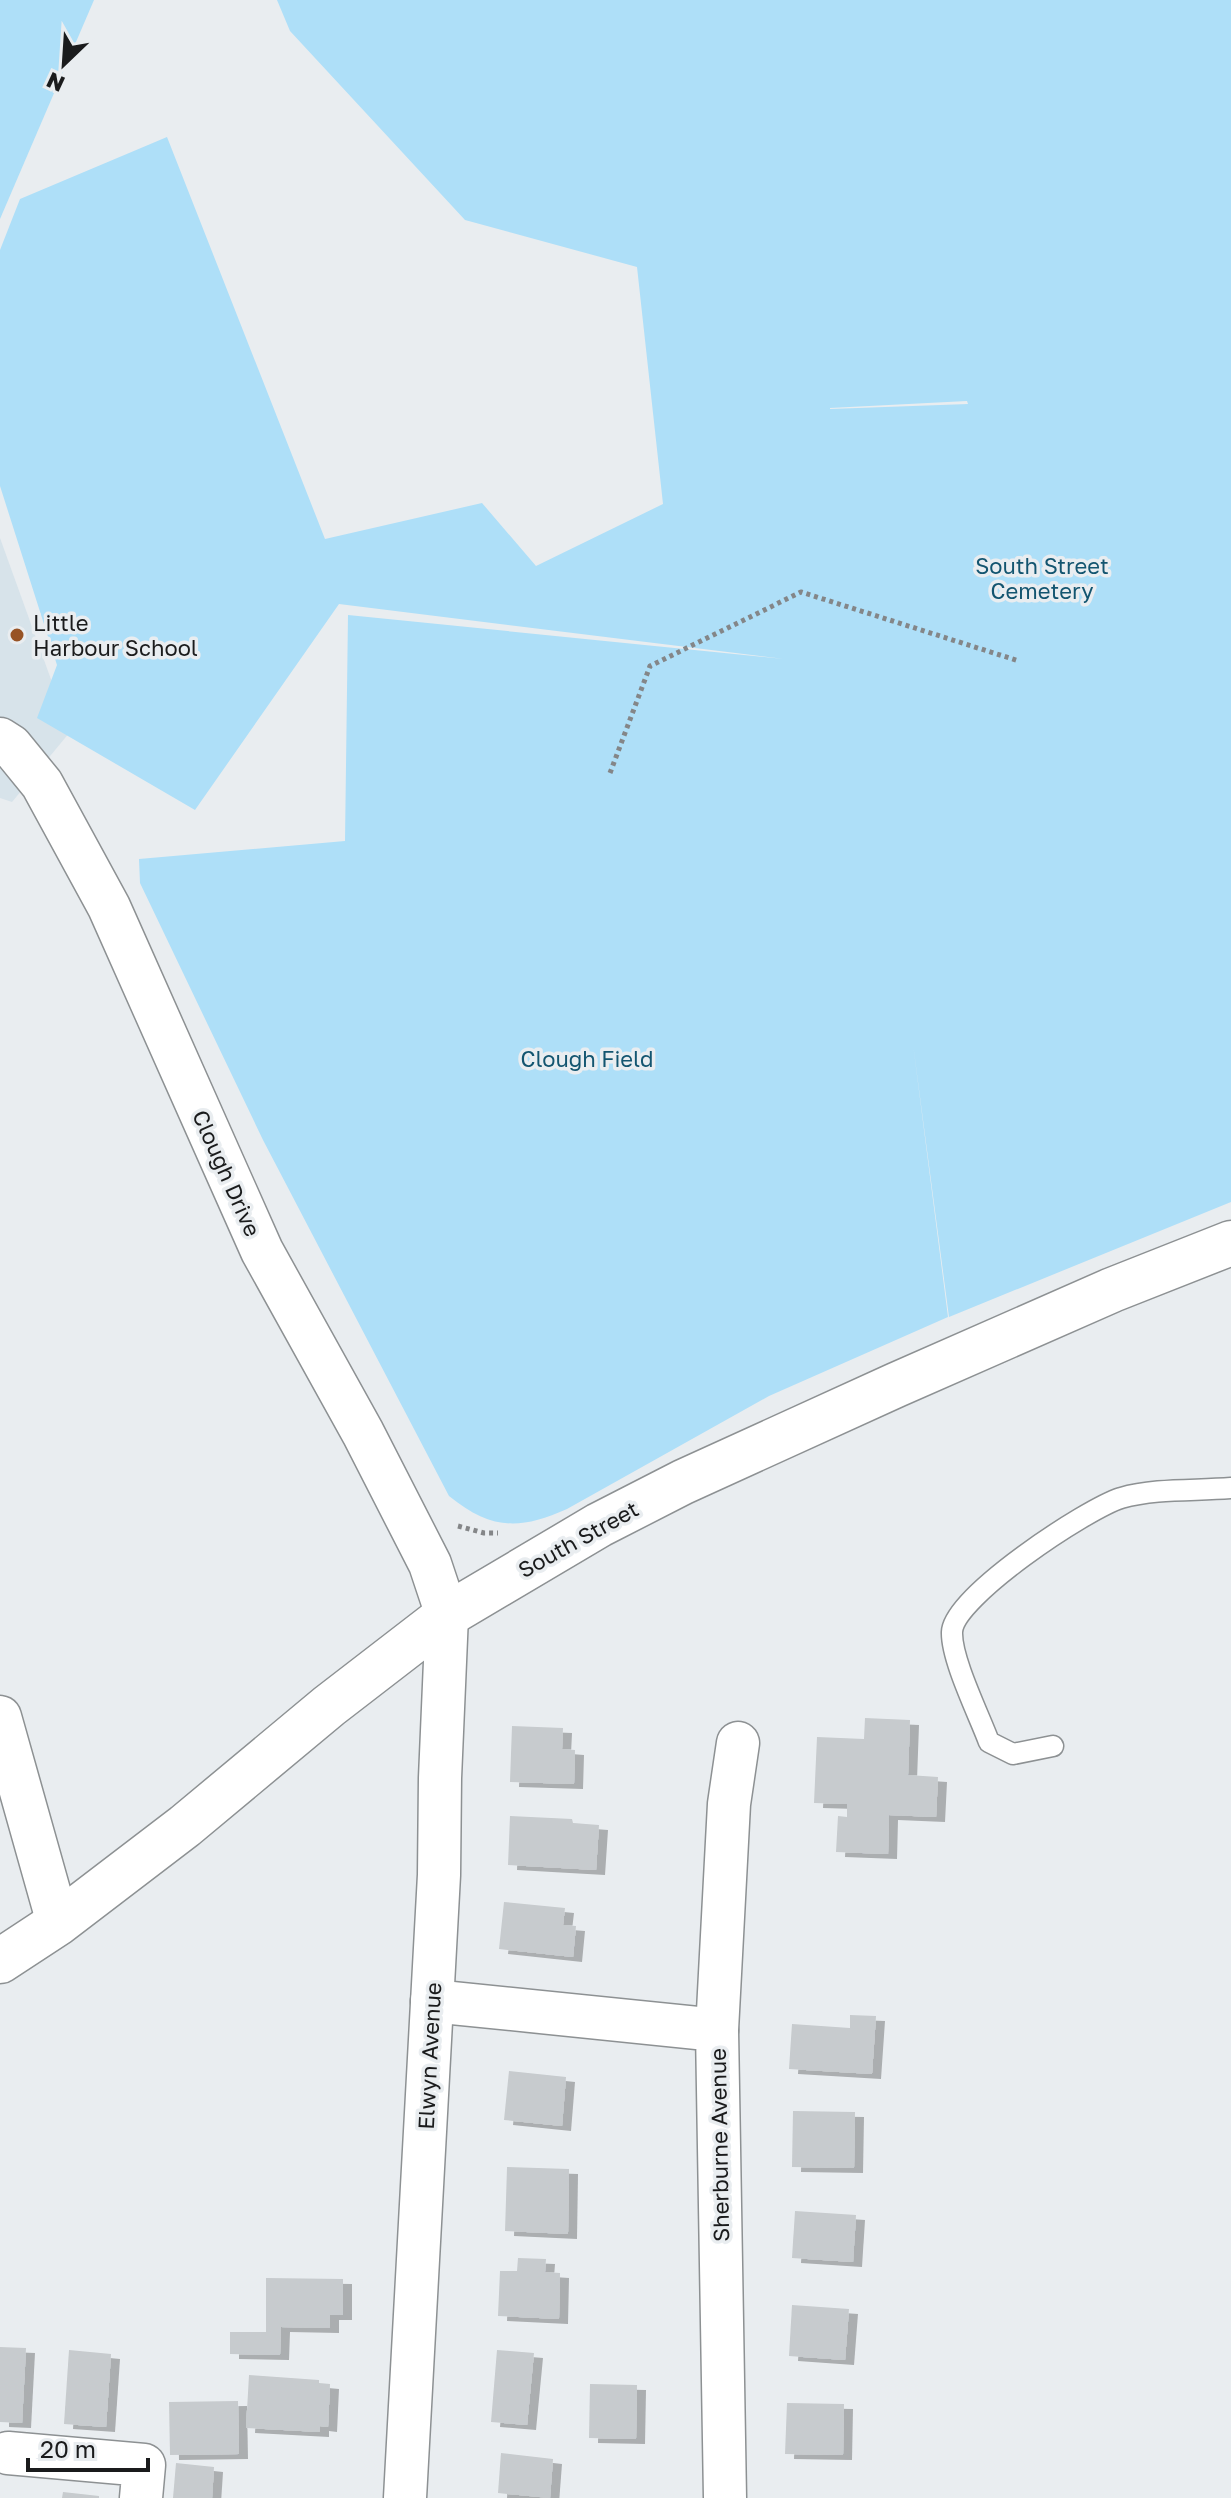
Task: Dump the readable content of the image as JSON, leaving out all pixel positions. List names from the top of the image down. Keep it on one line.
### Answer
{"streets":{"street":["Clough Drive","South Street","Elwyn Avenue","Sherburne Avenue"]},"crossings":[["Clough Drive","South Street"],["Clough Drive","Elwyn Avenue"],["South Street","Elwyn Avenue"],["Elwyn Avenue","Sherburne Avenue"]],"parks":["South Street Cemetery","Clough Field"],"places":["Little Harbour School"],"scale_bar":"20 m","north":"bottom left"}
